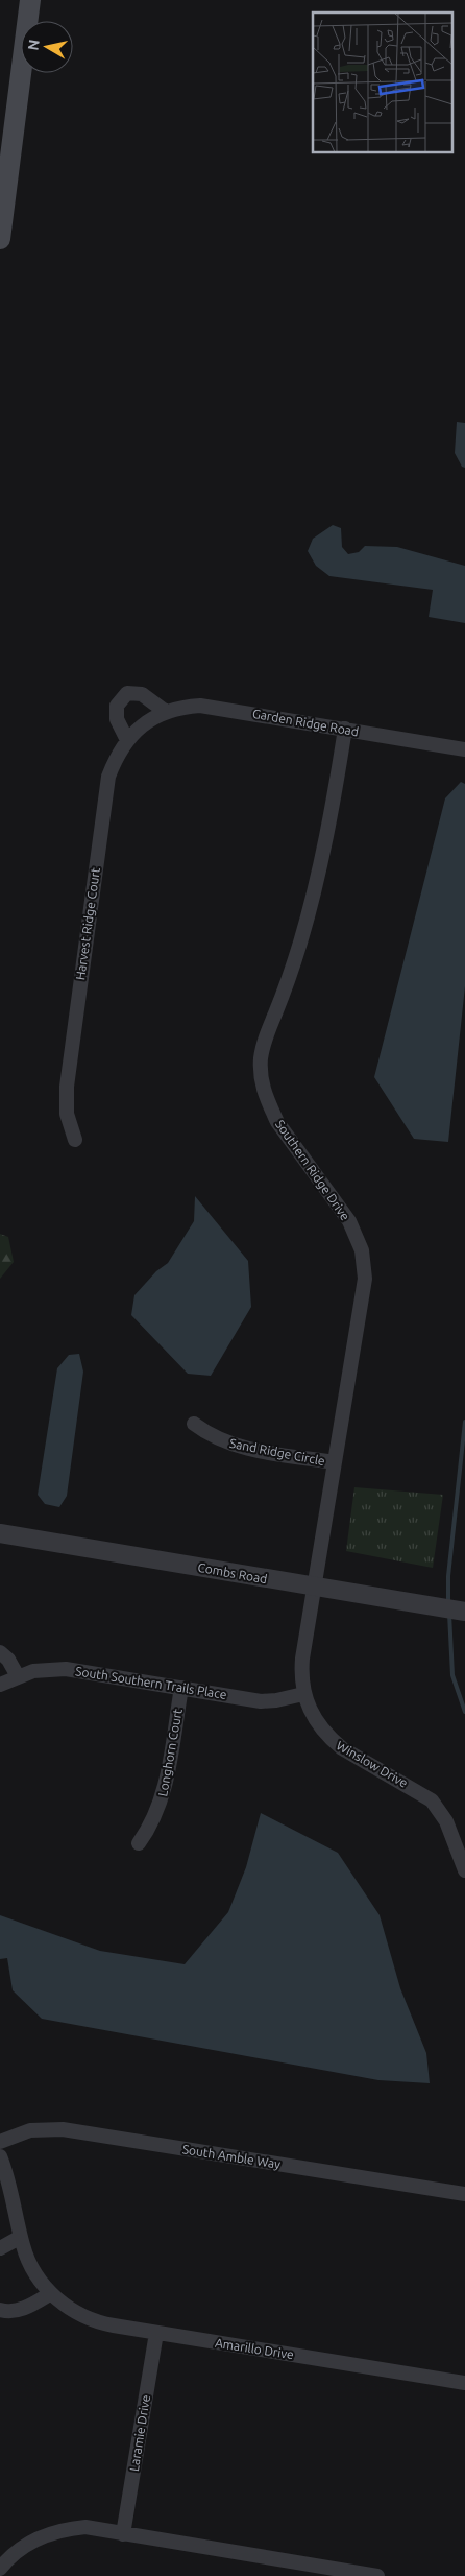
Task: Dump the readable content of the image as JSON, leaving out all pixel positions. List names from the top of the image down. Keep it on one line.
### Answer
{"streets":{"street":["Garden Ridge Road","Harvest Ridge Court","Southern Ridge Drive","Sand Ridge Circle","Combs Road","South Southern Trails Place","Longhorn Court","Winslow Drive","South Amble Way","Amarillo Drive","Laramie Drive"]},"crossings":[["Garden Ridge Road","Harvest Ridge Court"],["Garden Ridge Road","Southern Ridge Drive"],["Southern Ridge Drive","Sand Ridge Circle"],["Southern Ridge Drive","Combs Road"],["Southern Ridge Drive","Winslow Drive"],["Combs Road","Winslow Drive"],["South Southern Trails Place","Longhorn Court"],["South Southern Trails Place","Winslow Drive"],["Amarillo Drive","Laramie Drive"]],"north":"left"}
